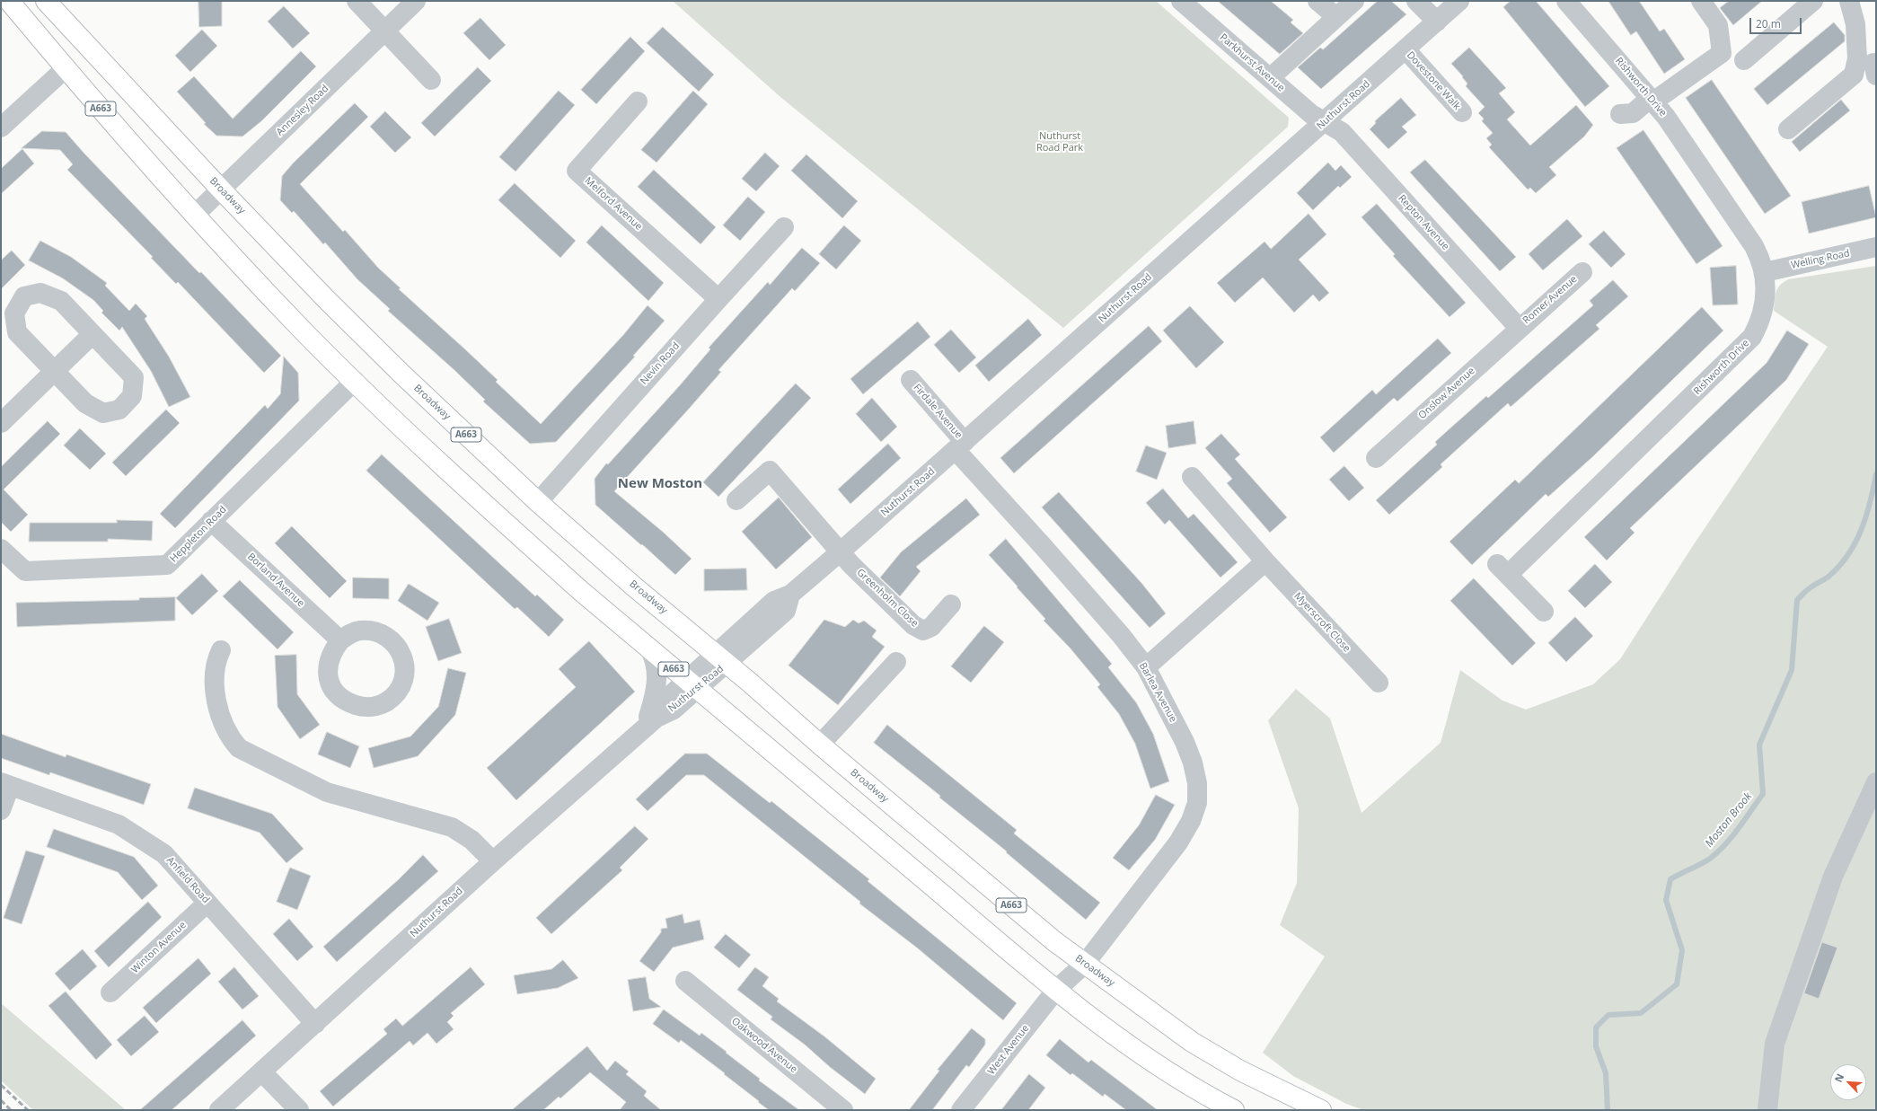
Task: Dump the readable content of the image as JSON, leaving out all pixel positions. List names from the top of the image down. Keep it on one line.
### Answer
{"streets":{"highway":["A663","Broadway"],"street":["Parkhurst Avenue","Dovestone Walk","Rishworth Drive","Nuthurst Road","Annesley Road","Melford Avenue","Repton Avenue","Welling Road","Romer Avenue","Nevin Road","Onslow Avenue","Firdale Avenue","Heppleton Road","Borland Avenue","Greenholm Close","Myerscroft Close","Barlea Avenue","Anfield Road","Winton Avenue","Oakwood Avenue","West Avenue"]},"crossings":[["Parkhurst Avenue","Nuthurst Road"],["Parkhurst Avenue","Repton Avenue"],["Dovestone Walk","Nuthurst Road"],["Rishworth Drive","Welling Road"],["Nuthurst Road","A663"],["Nuthurst Road","Broadway"],["Nuthurst Road","Repton Avenue"],["Nuthurst Road","Firdale Avenue"],["Nuthurst Road","Greenholm Close"],["Nuthurst Road","Barlea Avenue"],["Nuthurst Road","Anfield Road"],["A663","Annesley Road"],["A663","Heppleton Road"],["A663","Barlea Avenue"],["A663","West Avenue"],["Annesley Road","Broadway"],["Broadway","Nevin Road"],["Broadway","Barlea Avenue"],["Melford Avenue","Nevin Road"],["Repton Avenue","Romer Avenue"],["Repton Avenue","Onslow Avenue"],["Romer Avenue","Onslow Avenue"],["Firdale Avenue","Barlea Avenue"],["Heppleton Road","Borland Avenue"],["Barlea Avenue","West Avenue"],["Anfield Road","Winton Avenue"]],"districts":["New Moston"],"water":["Moston Brook"],"parks":["Nuthurst Road Park"],"scale_bar":"20 m","north":"top left"}
